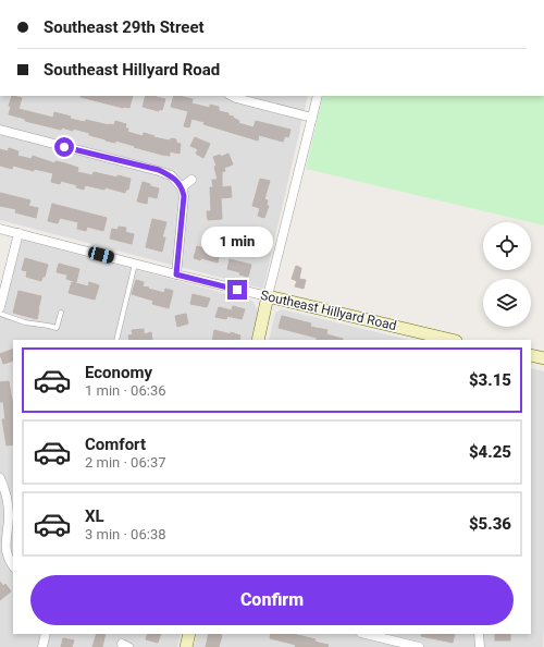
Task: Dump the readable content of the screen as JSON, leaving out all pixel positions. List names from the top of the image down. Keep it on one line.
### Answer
{"streets":{"street":["Southeast Hillyard Road"]},"page":{"banner":["Southeast 29th Street","Southeast Hillyard Road"],"bubble":"1 min","list":[{"name":"Economy","note":"1 min · 06:36","value":"$3.15"},{"name":"Comfort","note":"2 min · 06:37","value":"$4.25"},{"name":"XL","note":"3 min · 06:38","value":"$5.36"}],"buttons":"Confirm"}}
